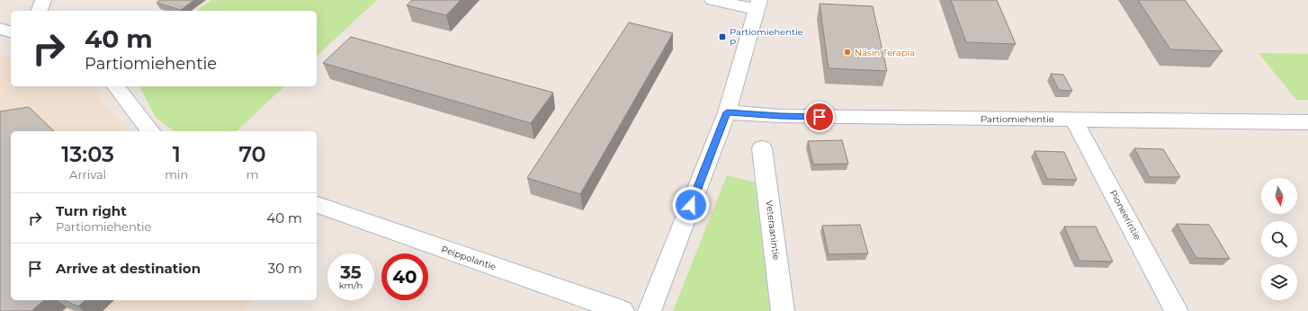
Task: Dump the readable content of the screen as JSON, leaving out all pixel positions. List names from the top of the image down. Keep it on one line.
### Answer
{"streets":{"street":["Partiomiehentie","Pioneerintie","Veteraanintie","Peippolantie"]},"crossings":[["Partiomiehentie","Pioneerintie"]],"places":{"transit":["Partiomiehentie P"],"other":["Näsin Terapia"]},"north":"bottom","page":{"turn":["40 m","Partiomiehentie"],"eta":["13:03","Arrival","1","min","70","m"],"list":[{"name":"Turn right","note":"Partiomiehentie","value":"40 m"},{"name":"Arrive at destination","value":"30 m"}],"speed":"35 km/h","limit":"40"}}
